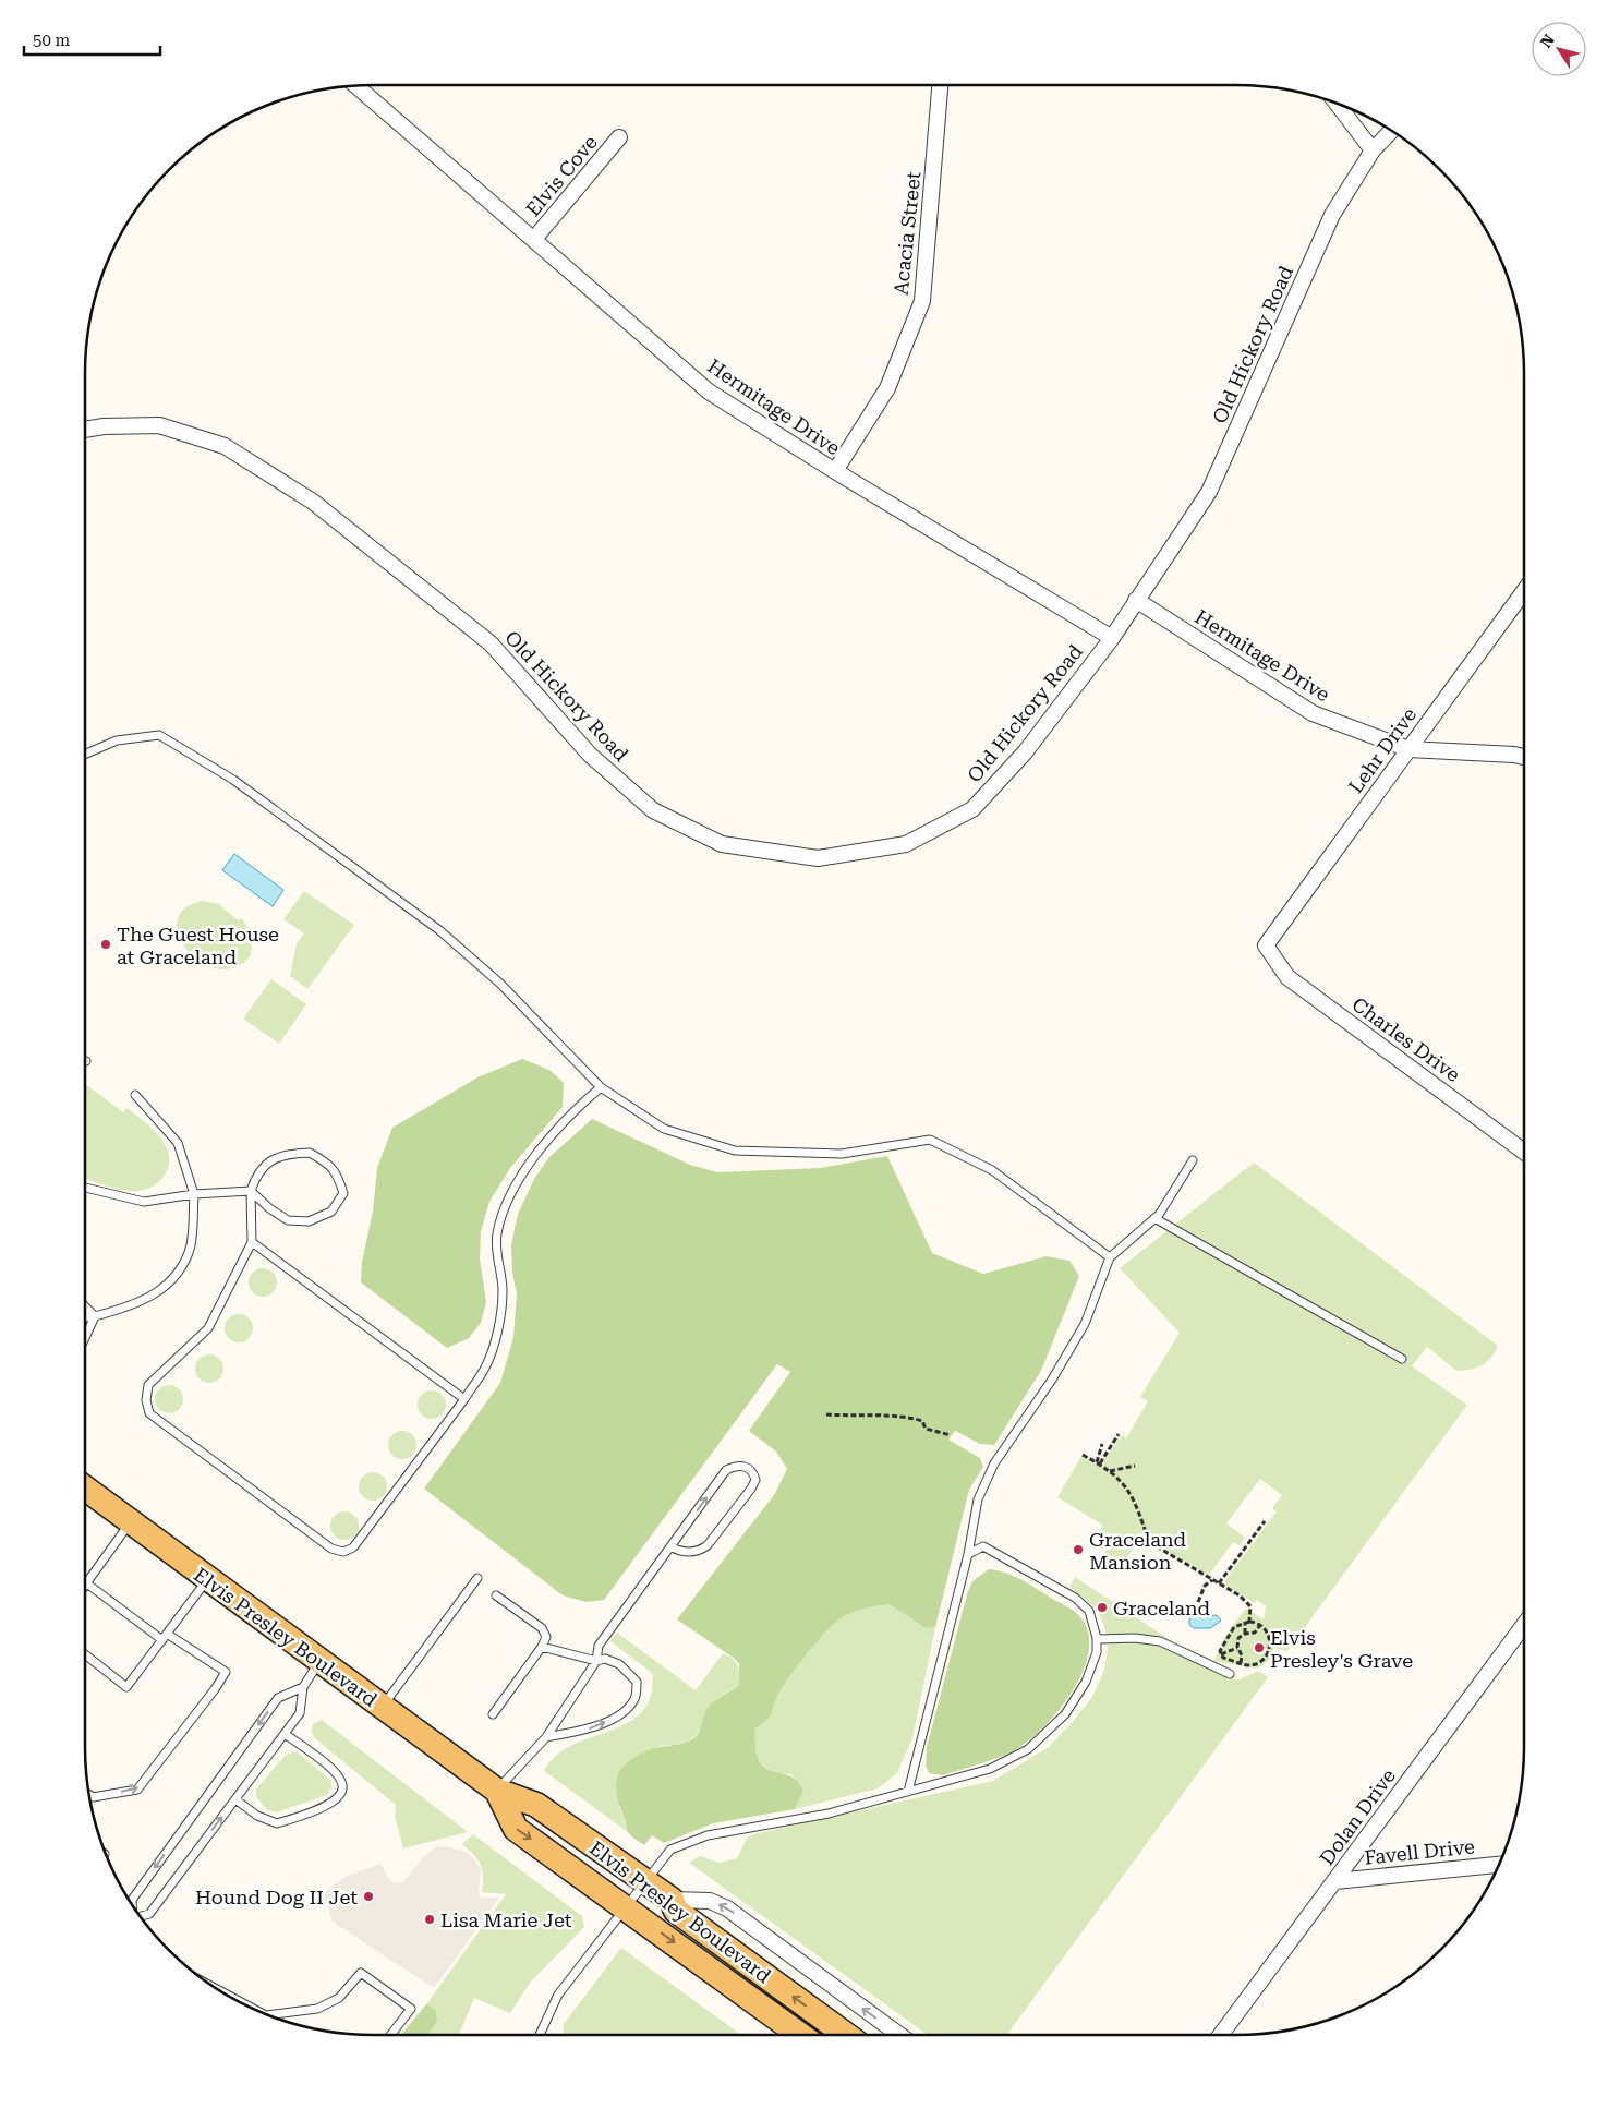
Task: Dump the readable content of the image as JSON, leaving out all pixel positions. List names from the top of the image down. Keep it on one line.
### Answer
{"streets":{"main road":["Elvis Presley Boulevard"],"street":["Elvis Cove","Acacia Street","Old Hickory Road","Hermitage Drive","Lehr Drive","Charles Drive","Dolan Drive","Favell Drive"]},"crossings":[["Elvis Cove","Hermitage Drive"],["Acacia Street","Hermitage Drive"],["Old Hickory Road","Hermitage Drive"],["Hermitage Drive","Lehr Drive"],["Lehr Drive","Charles Drive"],["Dolan Drive","Favell Drive"]],"places":["The Guest House at Graceland","Graceland Mansion","Graceland","Elvis Presley's Grave","Hound Dog II Jet","Lisa Marie Jet"],"scale_bar":"50 m","north":"top left"}
